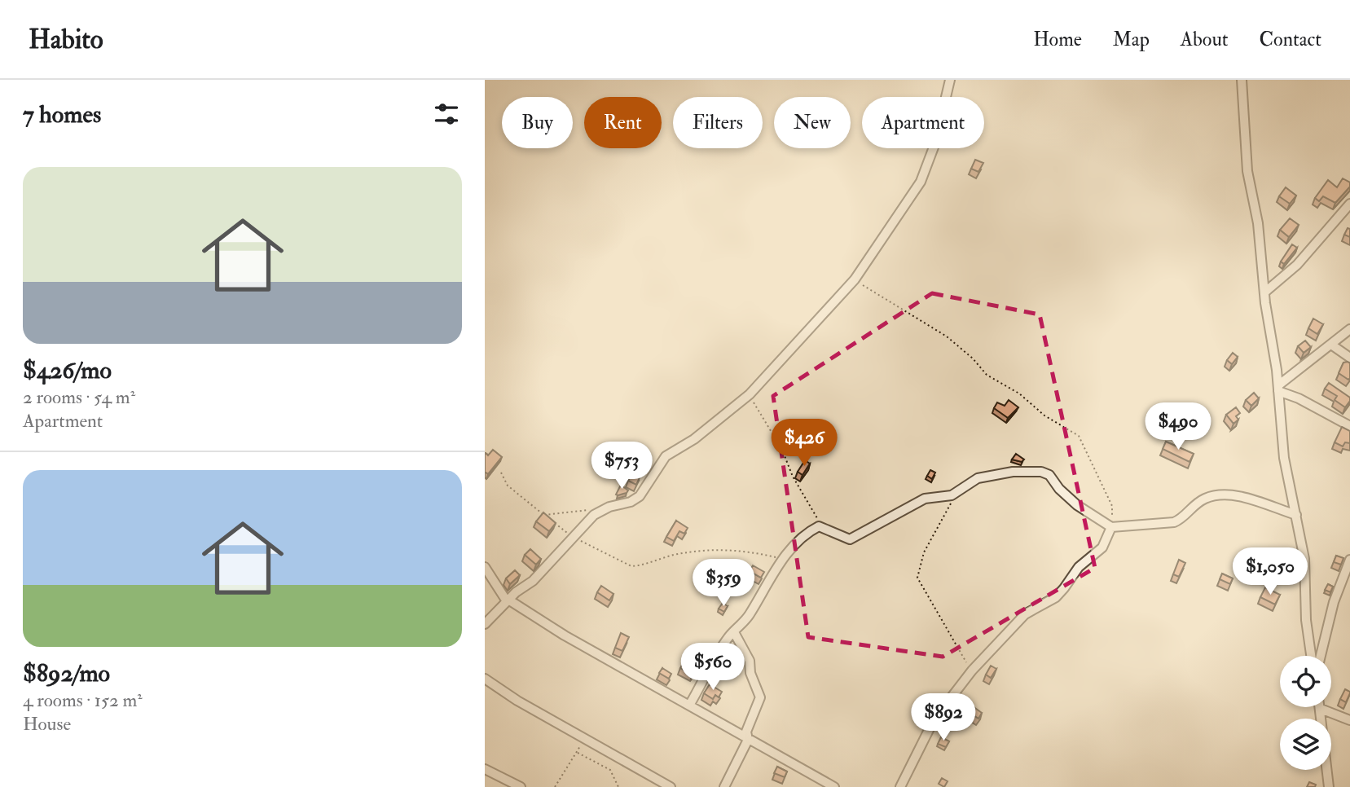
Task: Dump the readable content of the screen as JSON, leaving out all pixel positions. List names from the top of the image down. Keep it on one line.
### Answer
{"page":{"header":"Habito","nav":["Home","Map","About","Contact"],"heading":"7 homes","chip":["Buy","Rent","Filters","New","Apartment"],"list":[{"name":"$426/mo","note":"2 rooms · 54 m² · Apartment"},{"name":"$892/mo","note":"4 rooms · 152 m² · House"}],"price":["$490","$426","$753","$1,050","$359","$560","$892"]}}
